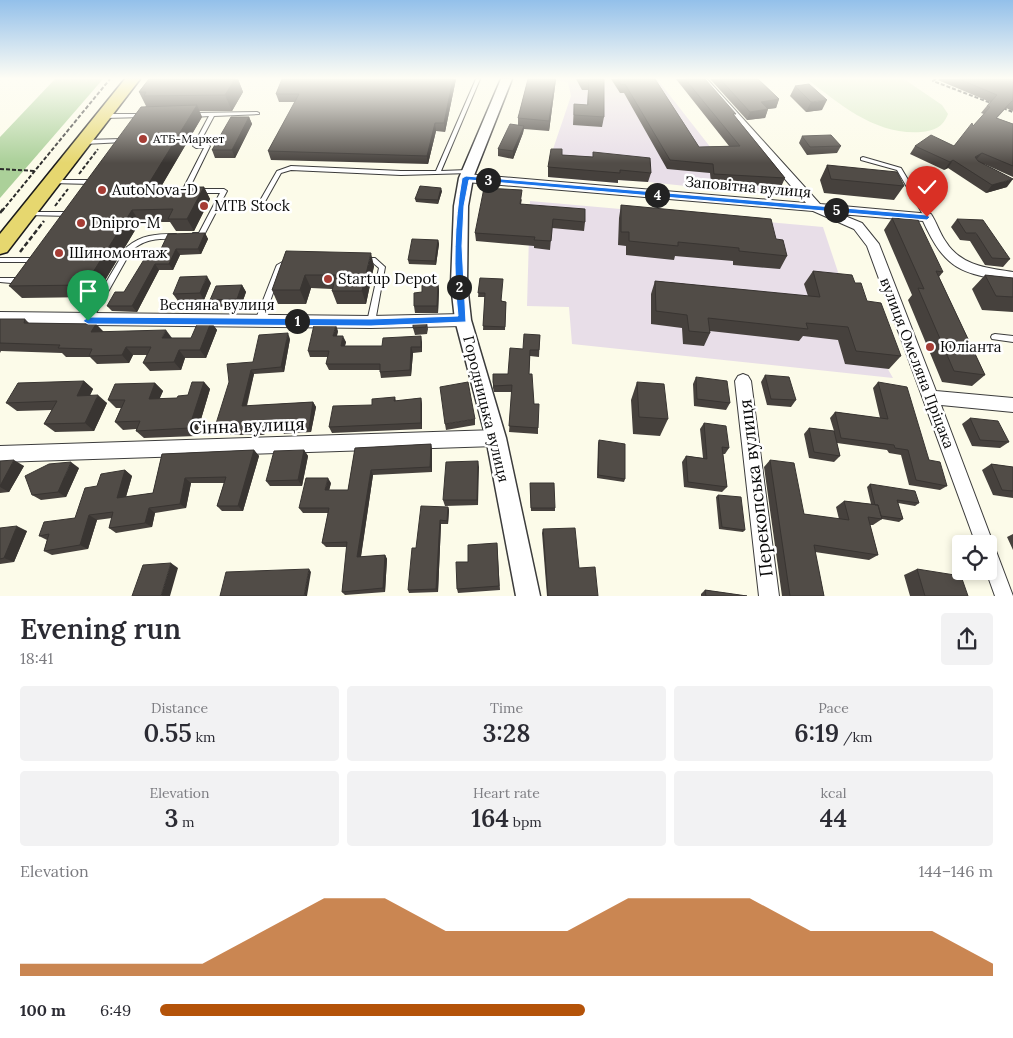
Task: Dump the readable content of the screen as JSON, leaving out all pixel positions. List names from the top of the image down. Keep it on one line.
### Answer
{"streets":{"street":["Заповітна вулиця","Весняна вулиця","вулиця Омеляна Пріцака","Городницька вулиця","Сінна вулиця","Перекопська вулиця"]},"crossings":[["Заповітна вулиця","вулиця Омеляна Пріцака"],["Заповітна вулиця","Городницька вулиця"],["Весняна вулиця","Городницька вулиця"],["Городницька вулиця","Сінна вулиця"]],"places":["АТБ-Маркет","AutoNova-D","MTB Stock","Dnipro-M","Шиномонтаж","Startup Depot","Юліанта"],"page":{"pins":["3","4","5","2","1"],"heading":["Evening run","18:41"],"stats":[["Distance","0.55 km"],["Time","3:28"],["Pace","6:19 /km"],["Elevation","3 m"],["Heart rate","164 bpm"],["kcal","44"]],"chart":["Elevation","144–146 m"],"list":[{"name":"100 m","note":"6:49"}]}}
